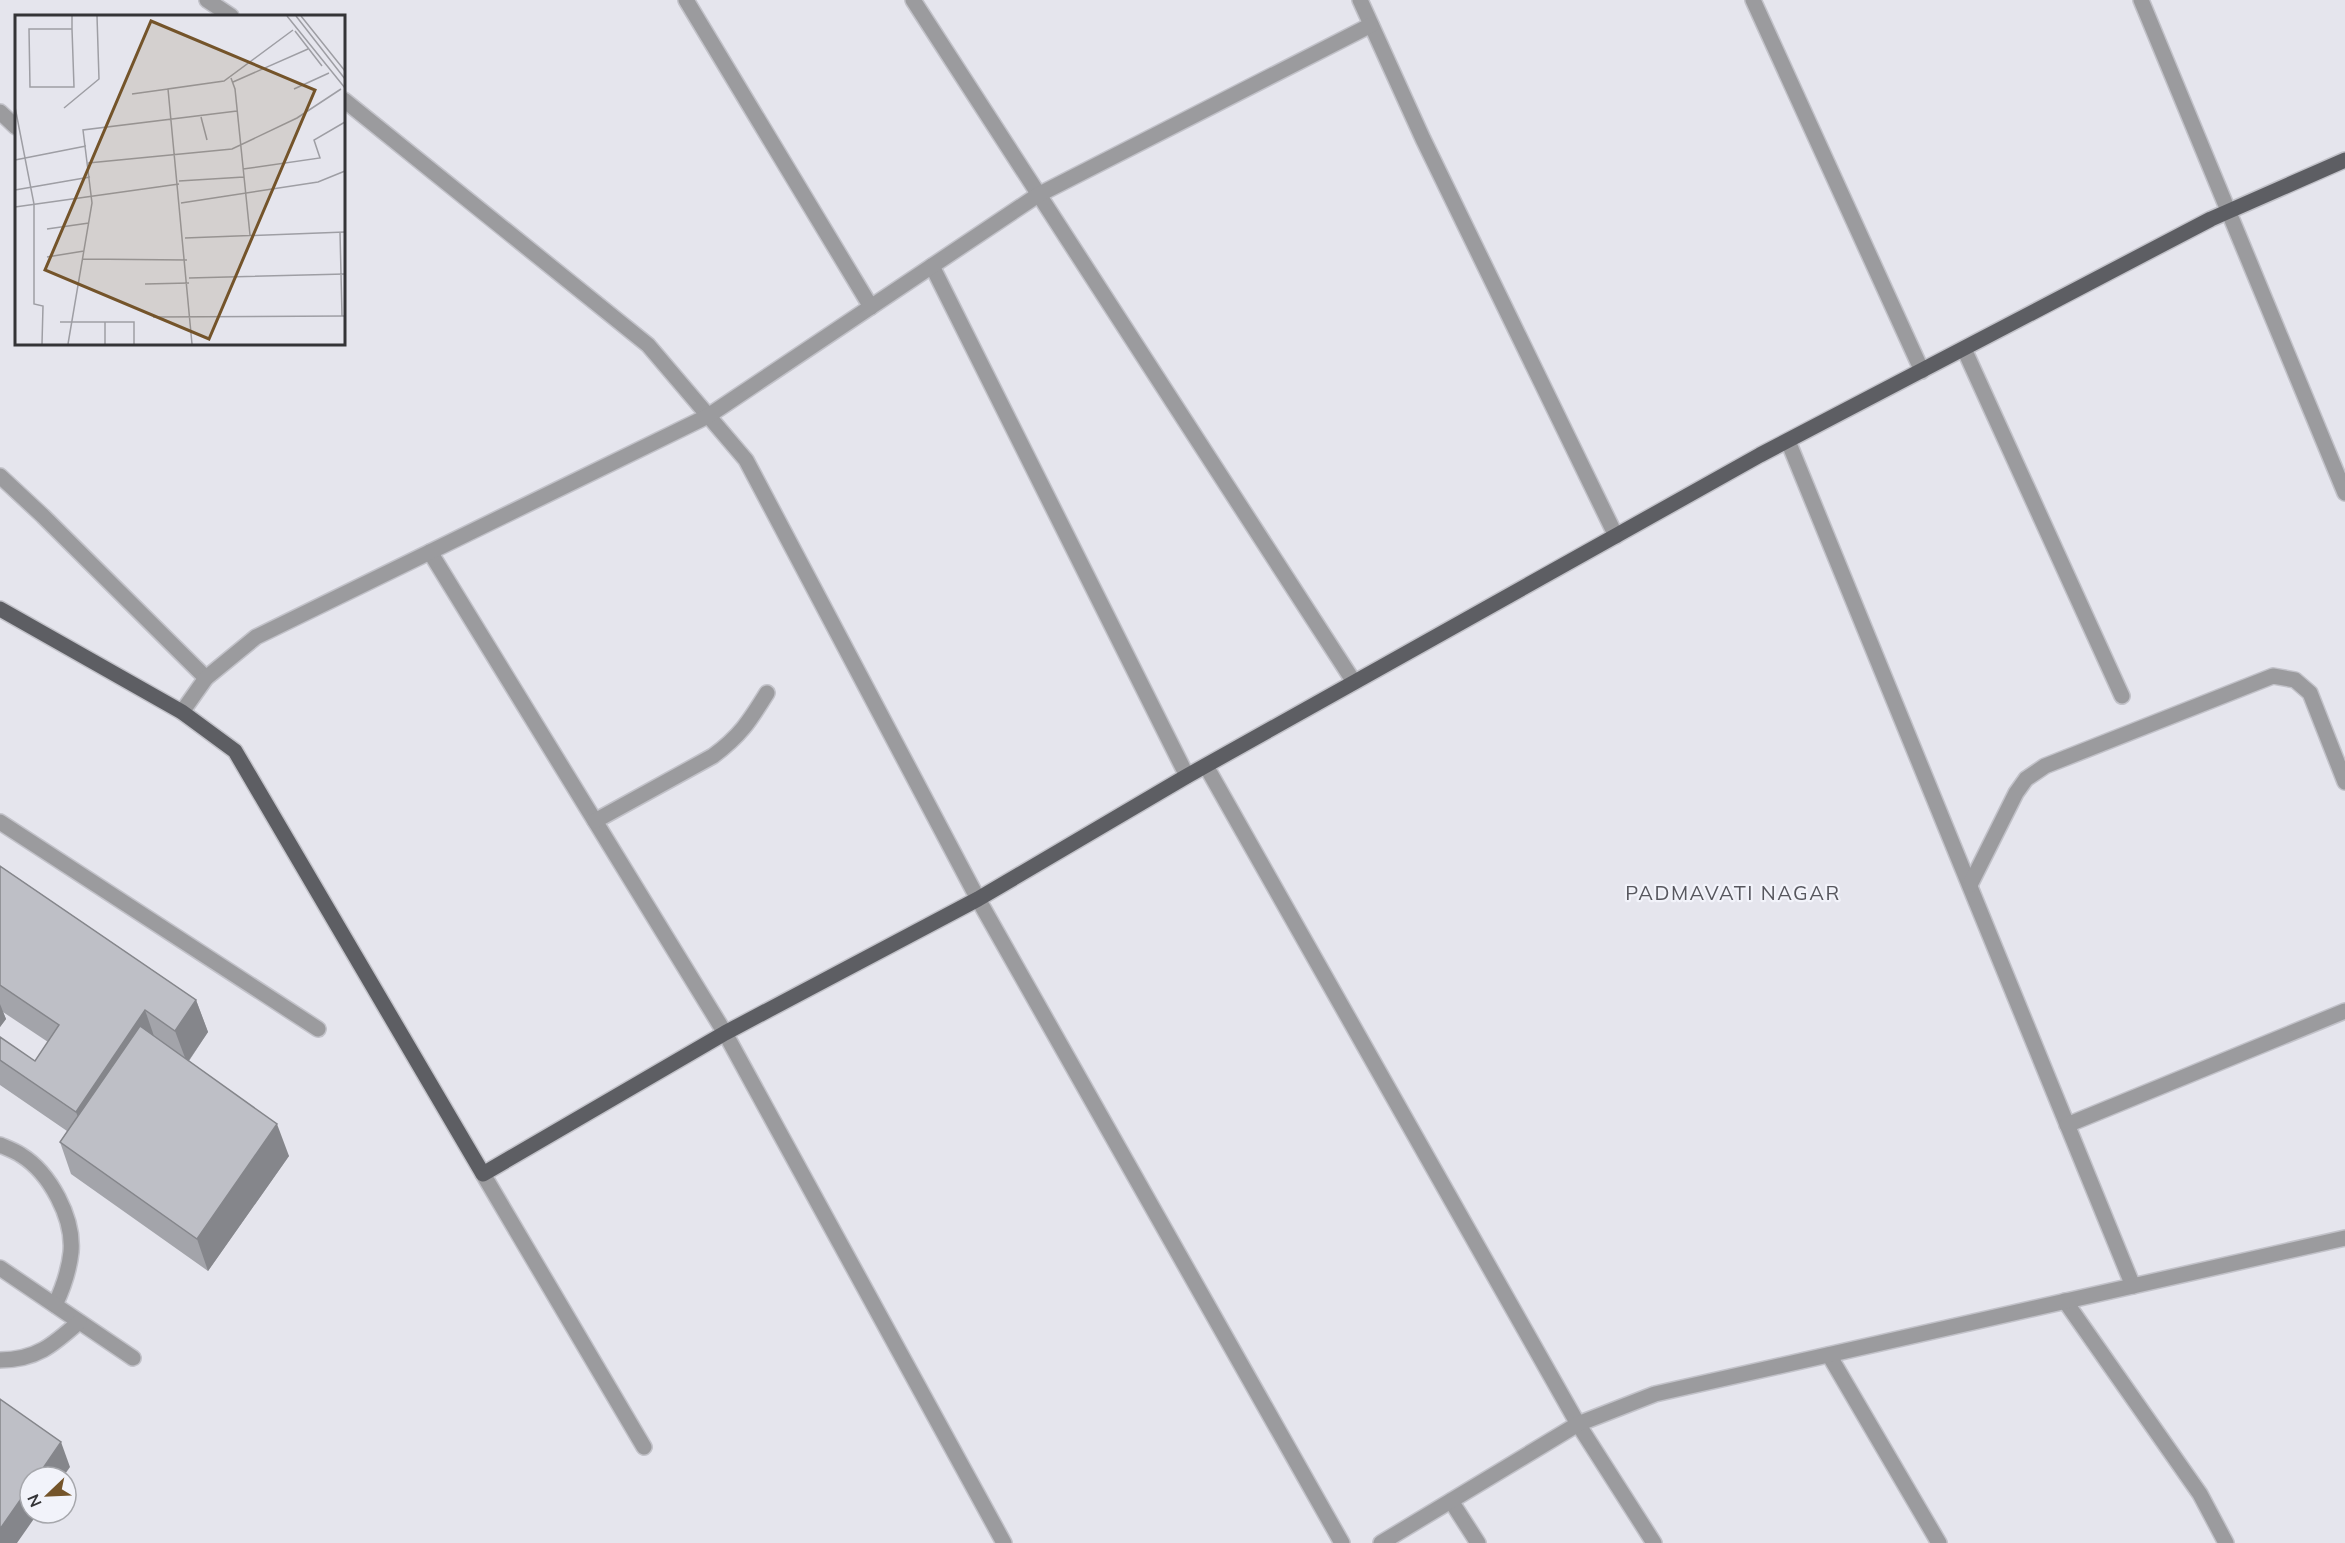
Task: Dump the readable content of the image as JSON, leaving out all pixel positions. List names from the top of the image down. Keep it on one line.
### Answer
{"districts":["PADMAVATI NAGAR"],"north":"bottom left"}
